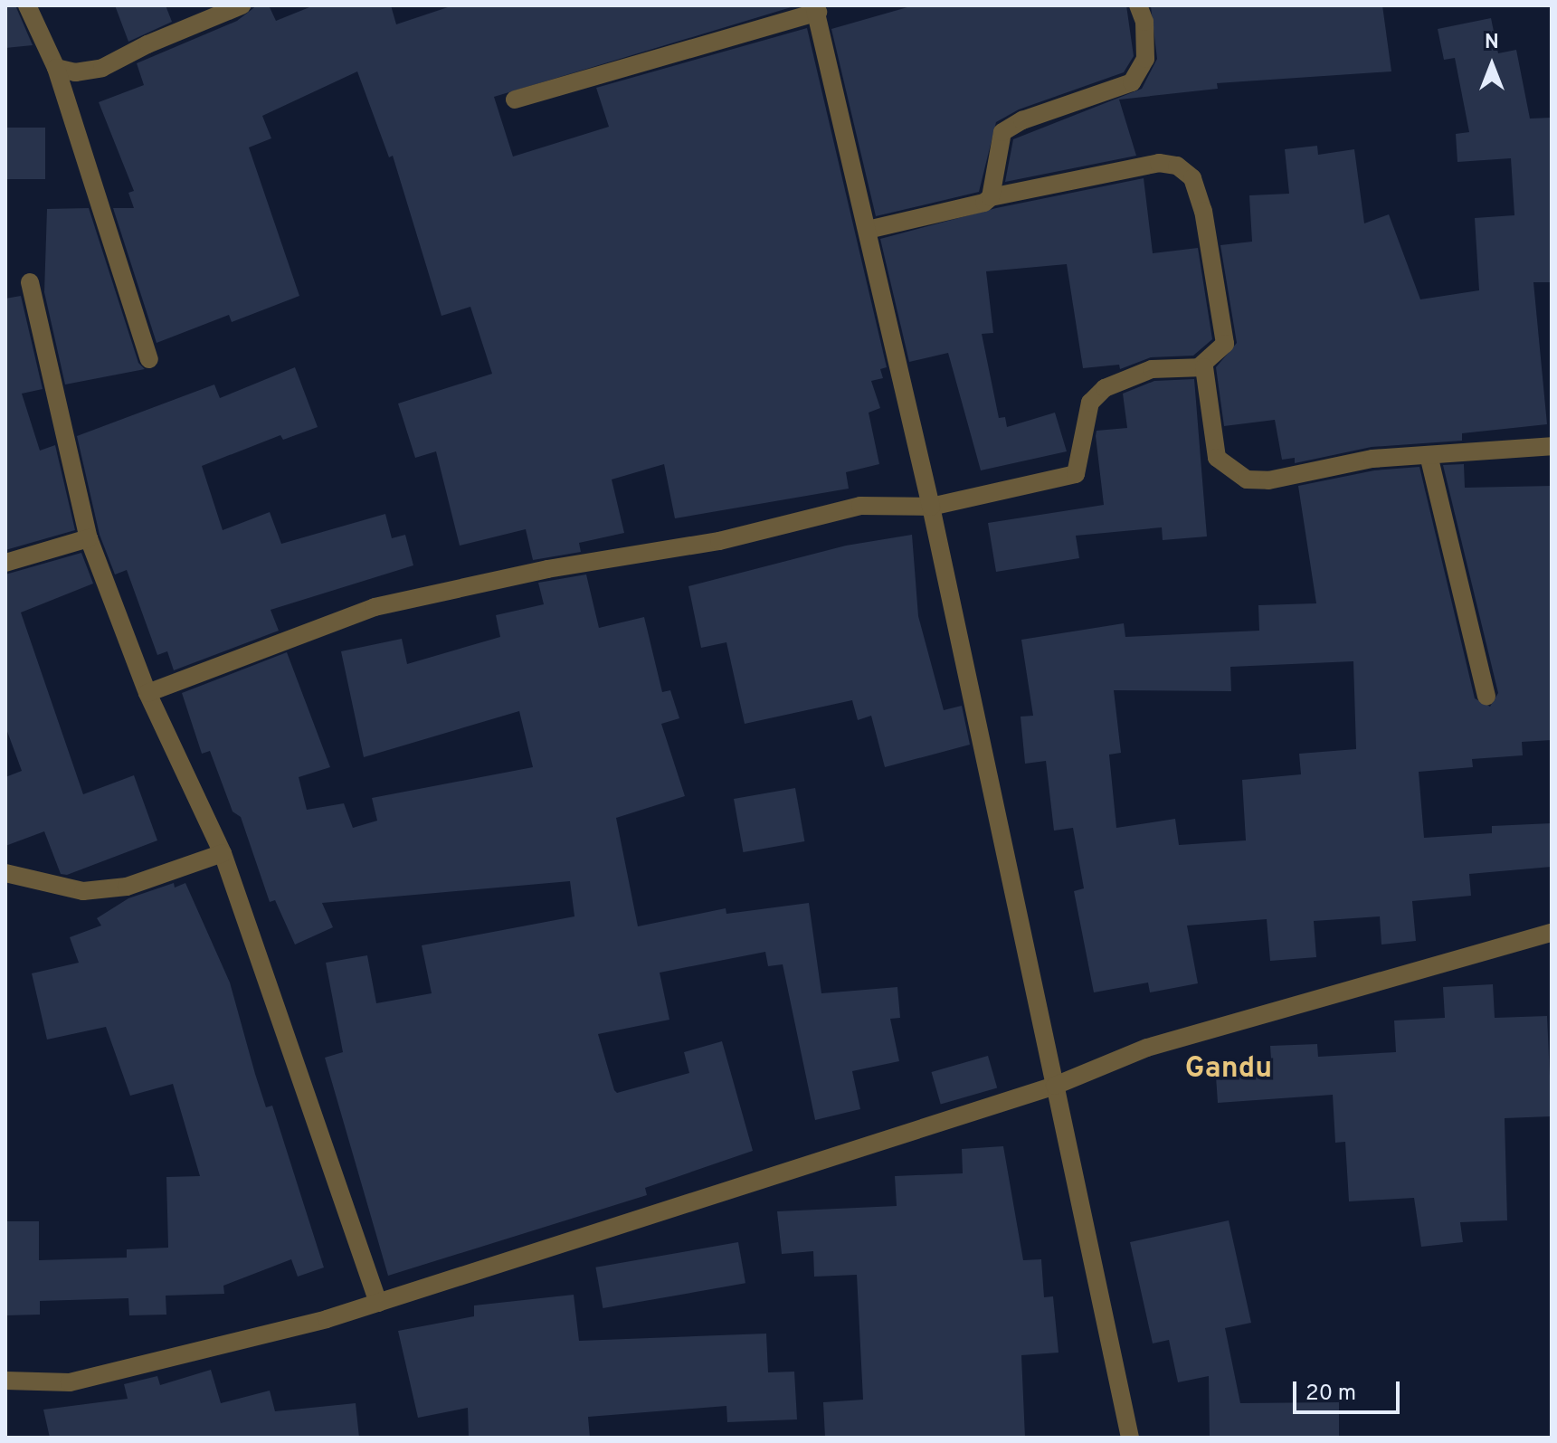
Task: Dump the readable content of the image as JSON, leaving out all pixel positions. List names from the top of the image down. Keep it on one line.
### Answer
{"districts":["Gandu"],"scale_bar":"20 m","north":"top"}
